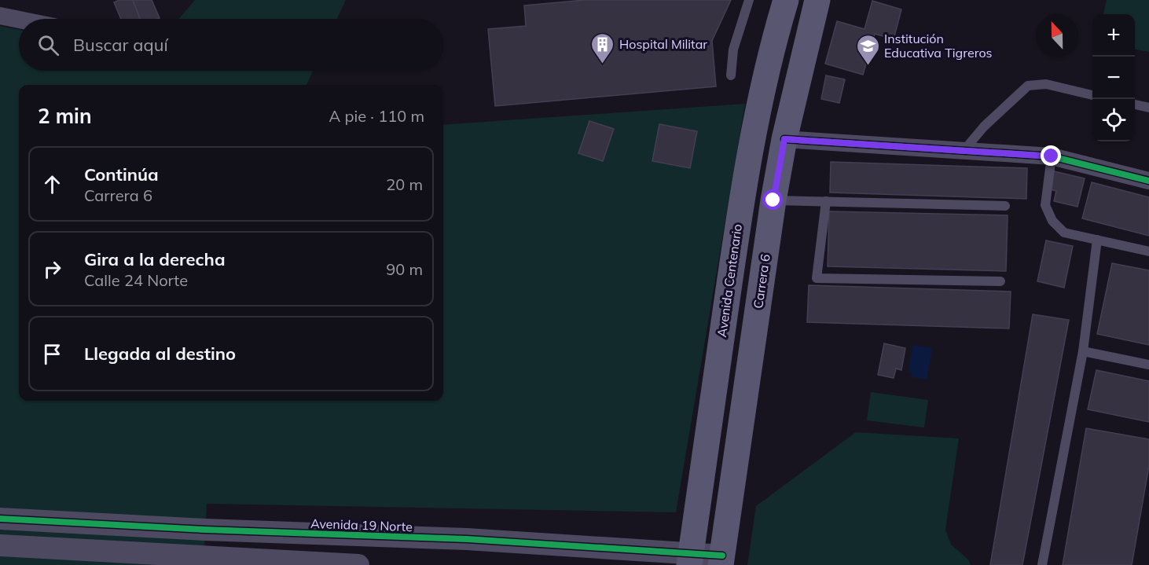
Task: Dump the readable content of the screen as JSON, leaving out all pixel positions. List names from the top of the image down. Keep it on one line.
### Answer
{"streets":{"main road":["Avenida Centenario","Carrera 6"],"street":["Avenida 19 Norte"]},"crossings":[["Avenida Centenario","Avenida 19 Norte"],["Carrera 6","Avenida 19 Norte"]],"places":{"building":["Hospital Militar"],"school or university":["Institución Educativa Tigreros"]},"north":"top","page":{"map_buttons":["+","−"],"search":"Buscar aquí","heading":["2 min","A pie · 110 m"],"list":[["Continúa","Carrera 6","20 m"],["Gira a la derecha","Calle 24 Norte","90 m"],"Llegada al destino"]}}
